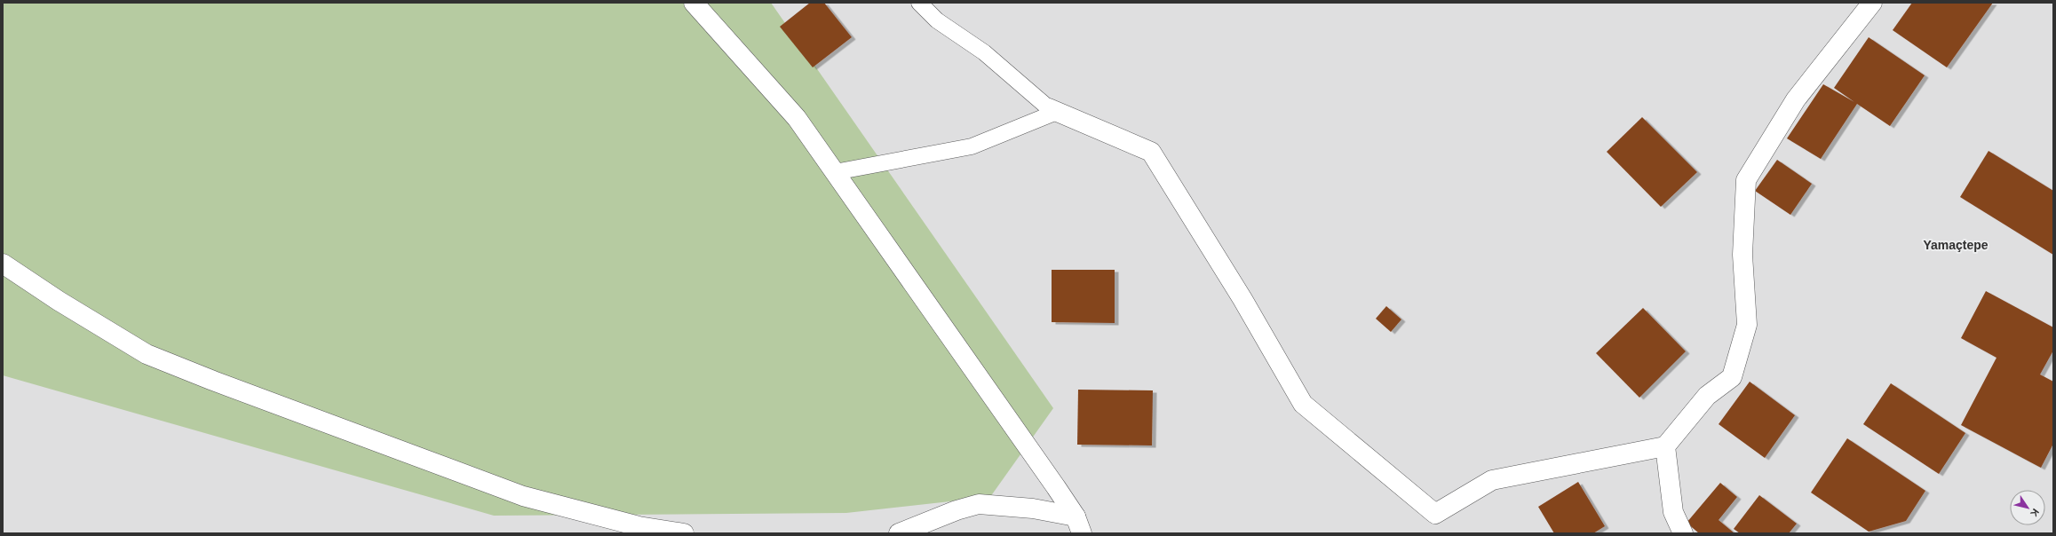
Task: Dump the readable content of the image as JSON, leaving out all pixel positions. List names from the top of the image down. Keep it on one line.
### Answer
{"districts":["Yamaçtepe"],"north":"bottom right"}
